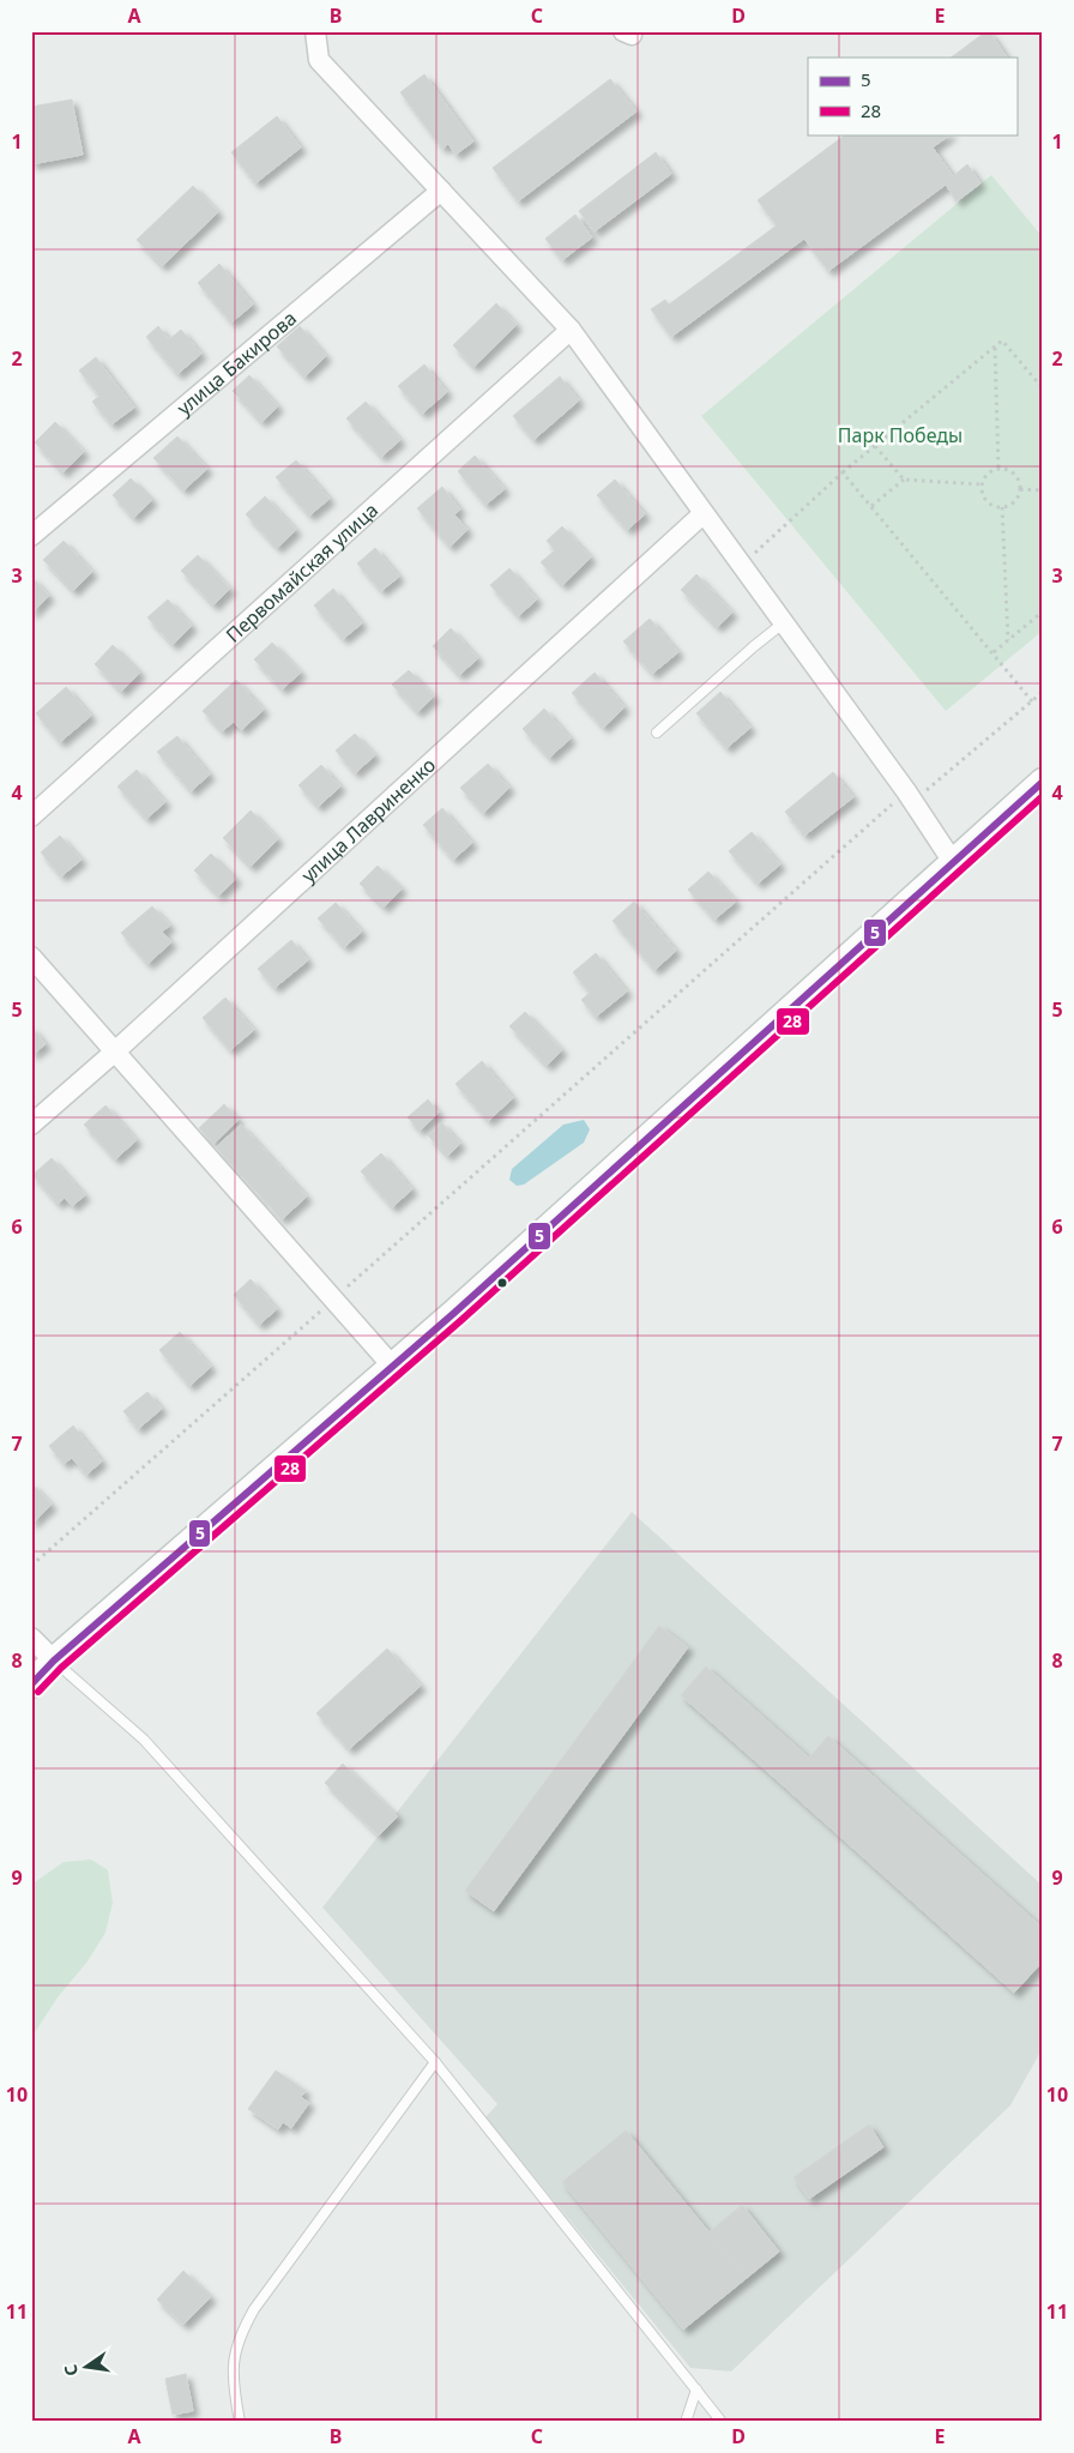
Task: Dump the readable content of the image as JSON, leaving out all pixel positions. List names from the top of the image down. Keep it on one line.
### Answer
{"streets":{"street":["улица Бакирова","Первомайская улица","улица Лавриненко"]},"parks":["Парк Победы"],"lines":["transit line 5","transit line 28"],"legend":["5","28"],"north":"left","grid":{"columns":["A","B","C","D","E"],"rows":["1","2","3","4","5","6","7","8","9","10","11"]}}
